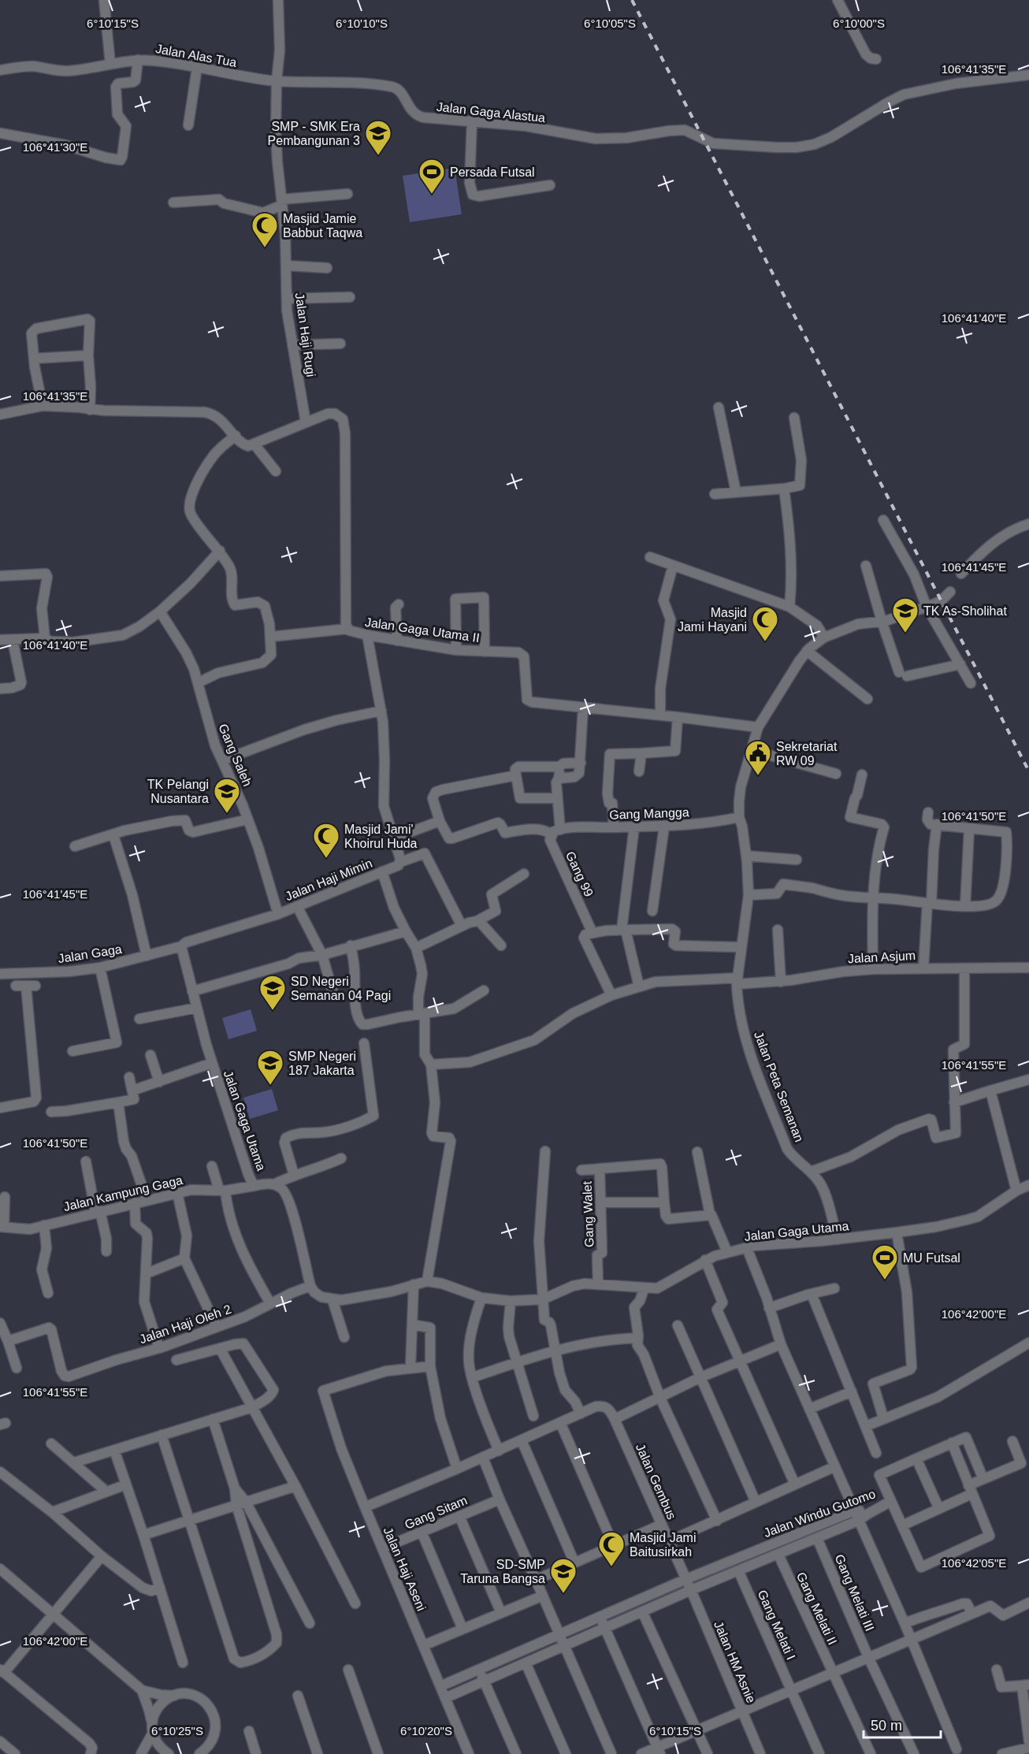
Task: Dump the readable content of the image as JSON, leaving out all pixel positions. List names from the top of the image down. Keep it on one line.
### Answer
{"streets":{"street":["Jalan Alas Tua","Jalan Gaga Alastua","Jalan Haji Rugi","Jalan Gaga Utama II","Gang Saleh","Gang Mangga","Gang 99","Jalan Haji Mimin","Jalan Gaga","Jalan Asjum","Jalan Peta Semanan","Jalan Gaga Utama","Jalan Kampung Gaga","Gang Walet","Jalan Haji Oleh 2","Jalan Gembus","Gang Sitam","Jalan Windu Gutomo","Jalan Haji Aseni","Gang Melati III","Gang Melati II","Gang Melati I","Jalan HM Asnie"]},"crossings":[["Jalan Alas Tua","Jalan Gaga Alastua"],["Jalan Alas Tua","Jalan Haji Rugi"],["Jalan Gaga Alastua","Jalan Haji Rugi"],["Jalan Haji Rugi","Jalan Gaga Utama II"],["Jalan Gaga Utama II","Jalan Peta Semanan"],["Gang Saleh","Jalan Haji Mimin"],["Gang Mangga","Gang 99"],["Gang Mangga","Jalan Peta Semanan"],["Jalan Haji Mimin","Jalan Gaga"],["Jalan Haji Mimin","Jalan Gaga Utama"],["Jalan Gaga","Jalan Gaga Utama"],["Jalan Asjum","Jalan Peta Semanan"],["Jalan Peta Semanan","Jalan Gaga Utama"],["Jalan Gaga Utama","Jalan Kampung Gaga"],["Jalan Gaga Utama","Gang Walet"],["Jalan Gaga Utama","Jalan Haji Oleh 2"],["Jalan Gembus","Jalan Windu Gutomo"],["Jalan Gembus","Jalan HM Asnie"],["Gang Sitam","Jalan Haji Aseni"],["Jalan Windu Gutomo","Jalan Haji Aseni"],["Jalan Windu Gutomo","Gang Melati III"],["Jalan Windu Gutomo","Gang Melati II"],["Jalan Windu Gutomo","Gang Melati I"],["Jalan Windu Gutomo","Jalan HM Asnie"]],"places":{"school or university":["SMP - SMK Era Pembangunan 3","TK As-Sholihat","TK Pelangi Nusantara","SD Negeri Semanan 04 Pagi","SMP Negeri 187 Jakarta","SD-SMP Taruna Bangsa"],"sports":["Persada Futsal","MU Futsal"],"mosque":["Masjid Jamie Babbut Taqwa","Masjid Jami Hayani","Masjid Jami' Khoirul Huda","Masjid Jami Baitusirkah"],"public building":["Sekretariat RW 09"]},"scale_bar":"50 m","coordinates":["6°10'15\"S","6°10'10\"S","6°10'05\"S","6°10'00\"S","106°41'35\"E","106°41'30\"E","106°41'40\"E","106°41'45\"E","106°41'50\"E","106°41'55\"E","106°42'00\"E","106°42'05\"E","6°10'25\"S","6°10'20\"S"]}
